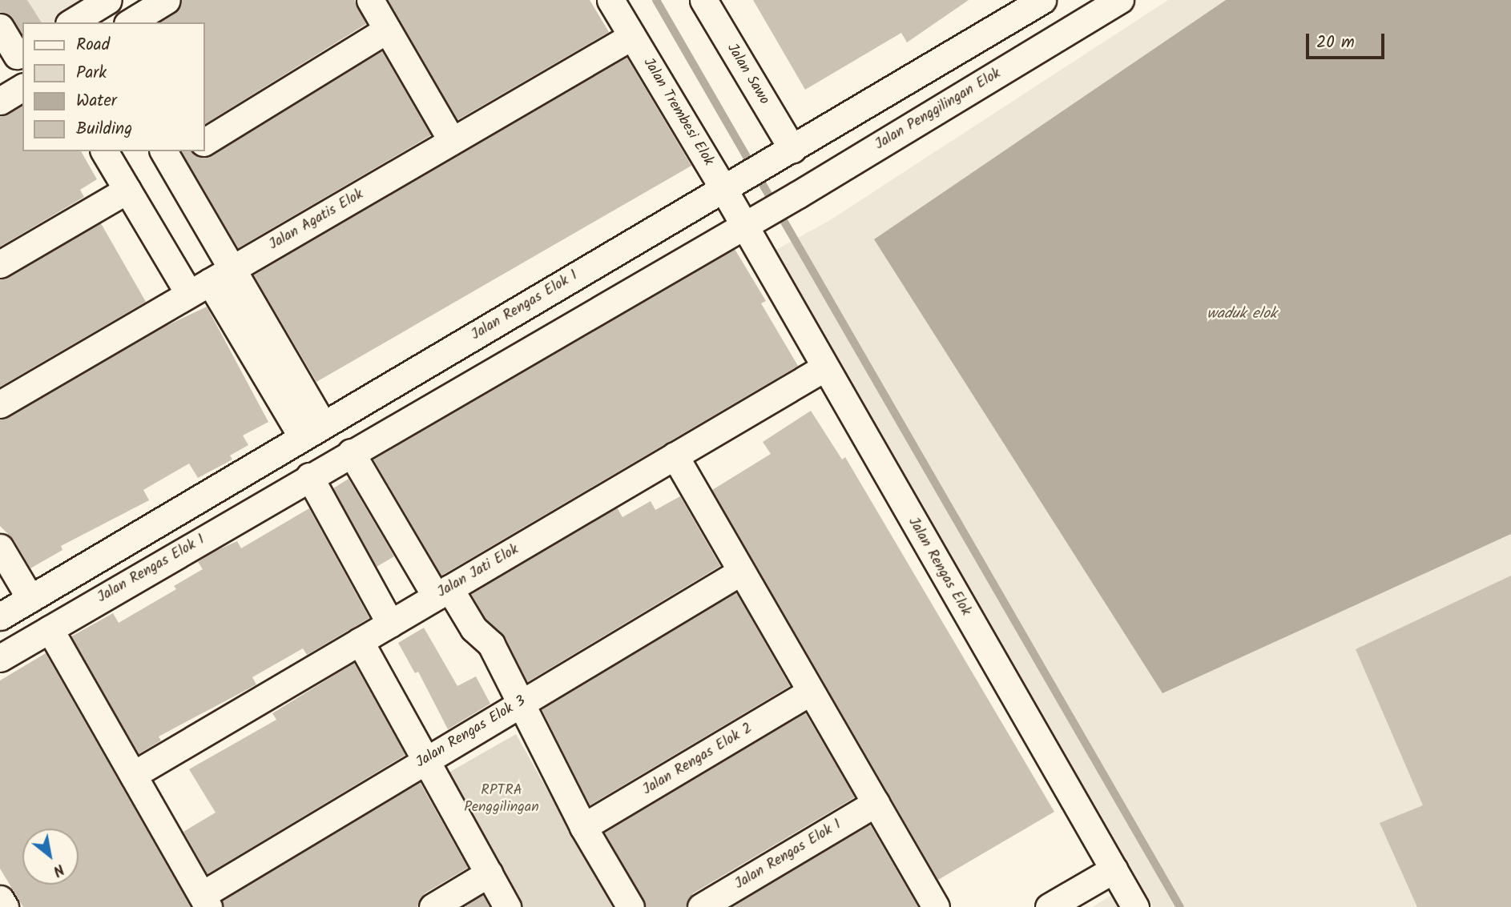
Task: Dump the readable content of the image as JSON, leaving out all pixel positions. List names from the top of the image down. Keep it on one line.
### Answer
{"streets":{"street":["Jalan Sawo","Jalan Penggilingan Elok","Jalan Trembesi Elok","Jalan Agatis Elok","Jalan Rengas Elok 1","Jalan Rengas Elok","Jalan Jati Elok","Jalan Rengas Elok 3","Jalan Rengas Elok 2"]},"crossings":[["Jalan Penggilingan Elok","Jalan Trembesi Elok"],["Jalan Penggilingan Elok","Jalan Rengas Elok 1"],["Jalan Penggilingan Elok","Jalan Rengas Elok"],["Jalan Trembesi Elok","Jalan Agatis Elok"],["Jalan Trembesi Elok","Jalan Rengas Elok 1"],["Jalan Trembesi Elok","Jalan Rengas Elok"],["Jalan Rengas Elok 1","Jalan Rengas Elok"],["Jalan Rengas Elok","Jalan Jati Elok"]],"water":["waduk elok"],"parks":["RPTRA Penggilingan"],"legend":["Road","Park","Water","Building"],"scale_bar":"20 m","north":"bottom right"}
